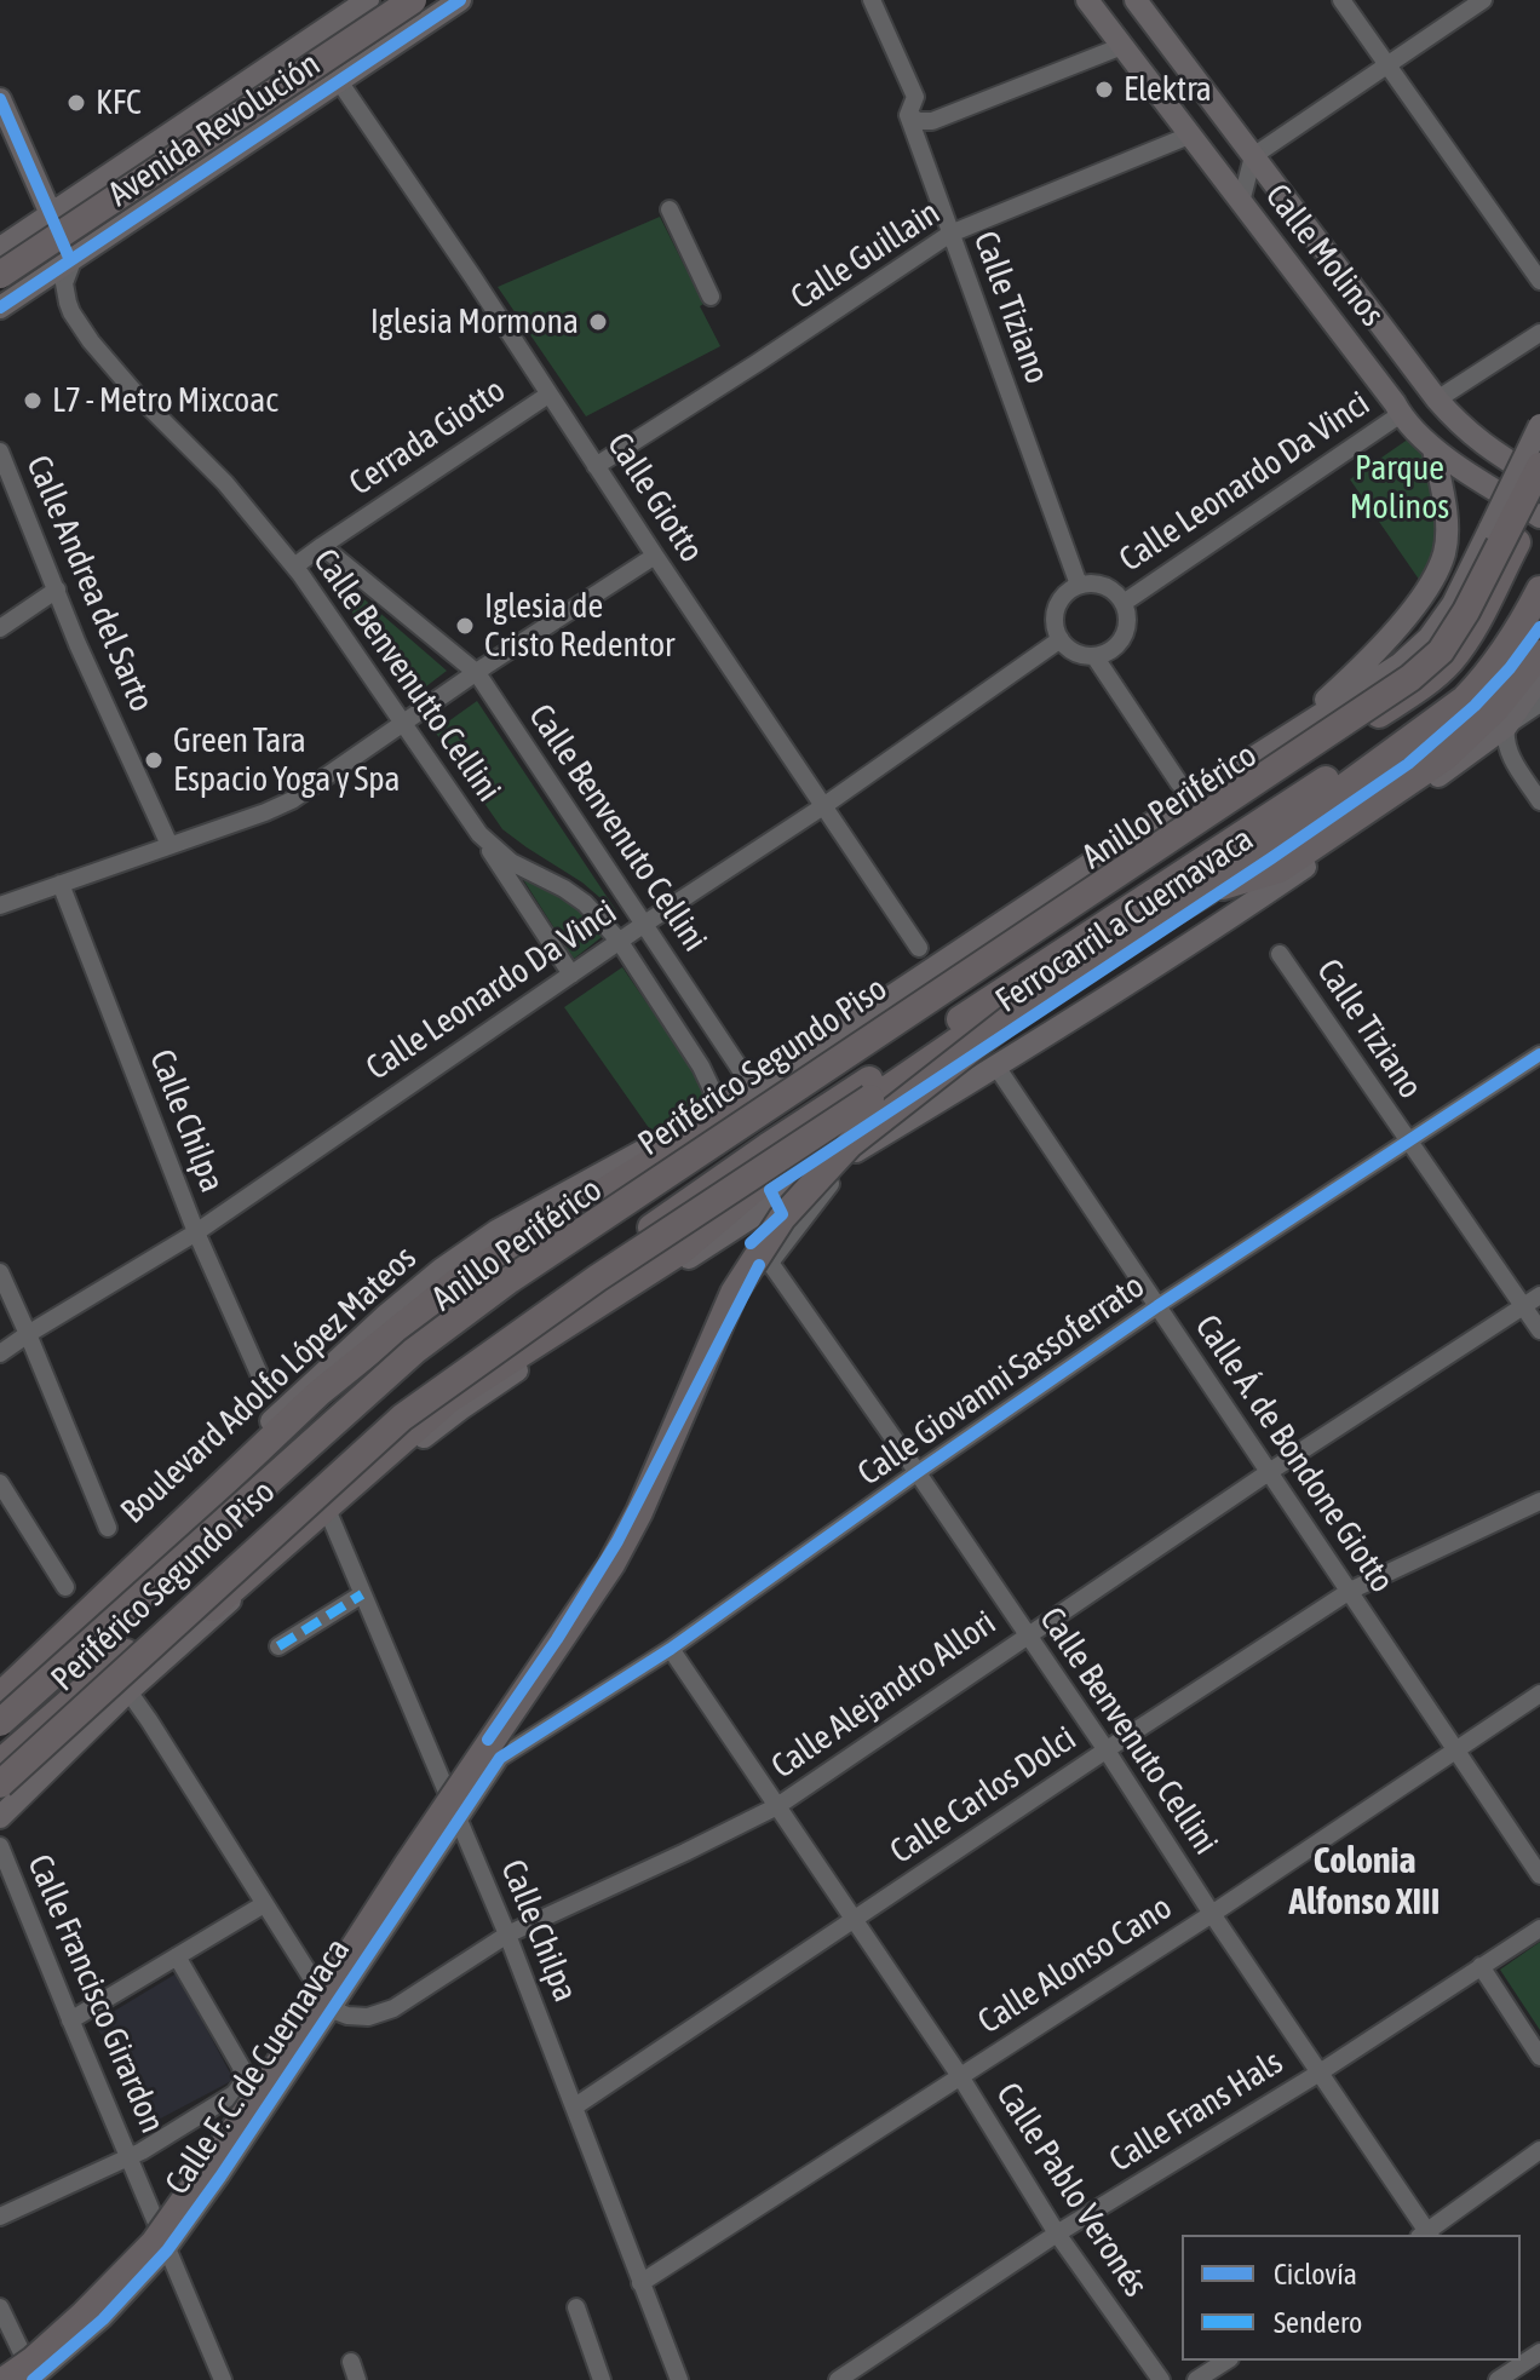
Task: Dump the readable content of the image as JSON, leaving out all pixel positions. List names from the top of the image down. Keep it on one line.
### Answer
{"streets":{"highway":["Anillo Periférico","Periférico Segundo Piso"],"main road":["Avenida Revolución","Calle Molinos","Boulevard Adolfo López Mateos"],"street":["Calle Guillain","Calle Tiziano","Cerrada Giotto","Calle Leonardo Da Vinci","Calle Giotto","Calle Andrea del Sarto","Calle Benvenutto Cellini","Calle Benvenuto Cellini","Calle Chilpa","Calle Giovanni Sassoferrato","Calle Á. de Bondone Giotto","Calle Alejandro Allori","Calle Carlos Dolci","Calle Alonso Cano","Calle Francisco Girardon","Calle F. C. de Cuernavaca","Calle Frans Hals","Calle Pablo Veronés"],"cycle path":["Ferrocarril a Cuernavaca"]},"crossings":[["Avenida Revolución","Calle Giotto"],["Avenida Revolución","Calle Benvenutto Cellini"],["Calle Guillain","Calle Molinos"],["Calle Guillain","Calle Tiziano"],["Calle Guillain","Calle Giotto"],["Calle Molinos","Calle Leonardo Da Vinci"],["Calle Tiziano","Calle Leonardo Da Vinci"],["Calle Tiziano","Calle Giovanni Sassoferrato"],["Calle Tiziano","Calle Alejandro Allori"],["Cerrada Giotto","Calle Giotto"],["Cerrada Giotto","Calle Benvenutto Cellini"],["Cerrada Giotto","Calle Benvenuto Cellini"],["Calle Leonardo Da Vinci","Calle Giotto"],["Calle Leonardo Da Vinci","Calle Benvenutto Cellini"],["Calle Leonardo Da Vinci","Calle Benvenuto Cellini"],["Calle Leonardo Da Vinci","Calle Chilpa"],["Calle Benvenutto Cellini","Anillo Periférico"],["Calle Benvenutto Cellini","Calle Benvenuto Cellini"],["Calle Benvenutto Cellini","Boulevard Adolfo López Mateos"],["Anillo Periférico","Calle Benvenuto Cellini"],["Anillo Periférico","Boulevard Adolfo López Mateos"],["Calle Benvenuto Cellini","Calle Giovanni Sassoferrato"],["Calle Benvenuto Cellini","Boulevard Adolfo López Mateos"],["Calle Benvenuto Cellini","Calle Alejandro Allori"],["Calle Benvenuto Cellini","Calle Carlos Dolci"],["Calle Benvenuto Cellini","Calle Alonso Cano"],["Calle Benvenuto Cellini","Calle Frans Hals"],["Calle Chilpa","Calle Alejandro Allori"],["Calle Chilpa","Calle Carlos Dolci"],["Calle Chilpa","Calle Alonso Cano"],["Calle Chilpa","Calle F. C. de Cuernavaca"],["Calle Giovanni Sassoferrato","Calle Á. de Bondone Giotto"],["Calle Giovanni Sassoferrato","Calle F. C. de Cuernavaca"],["Calle Giovanni Sassoferrato","Calle Pablo Veronés"],["Calle Á. de Bondone Giotto","Calle Alejandro Allori"],["Calle Á. de Bondone Giotto","Calle Carlos Dolci"],["Calle Á. de Bondone Giotto","Calle Alonso Cano"],["Calle Alejandro Allori","Calle F. C. de Cuernavaca"],["Calle Alejandro Allori","Calle Pablo Veronés"],["Calle Carlos Dolci","Calle Pablo Veronés"],["Calle Alonso Cano","Calle Pablo Veronés"],["Calle Francisco Girardon","Calle F. C. de Cuernavaca"],["Calle Frans Hals","Calle Pablo Veronés"]],"districts":["Colonia Alfonso XIII"],"parks":["Parque Molinos"],"places":["Elektra","KFC","Iglesia Mormona","L7 - Metro Mixcoac","Iglesia de Cristo Redentor","Green Tara Espacio Yoga y Spa"],"legend":["Ciclovía","Sendero"]}
